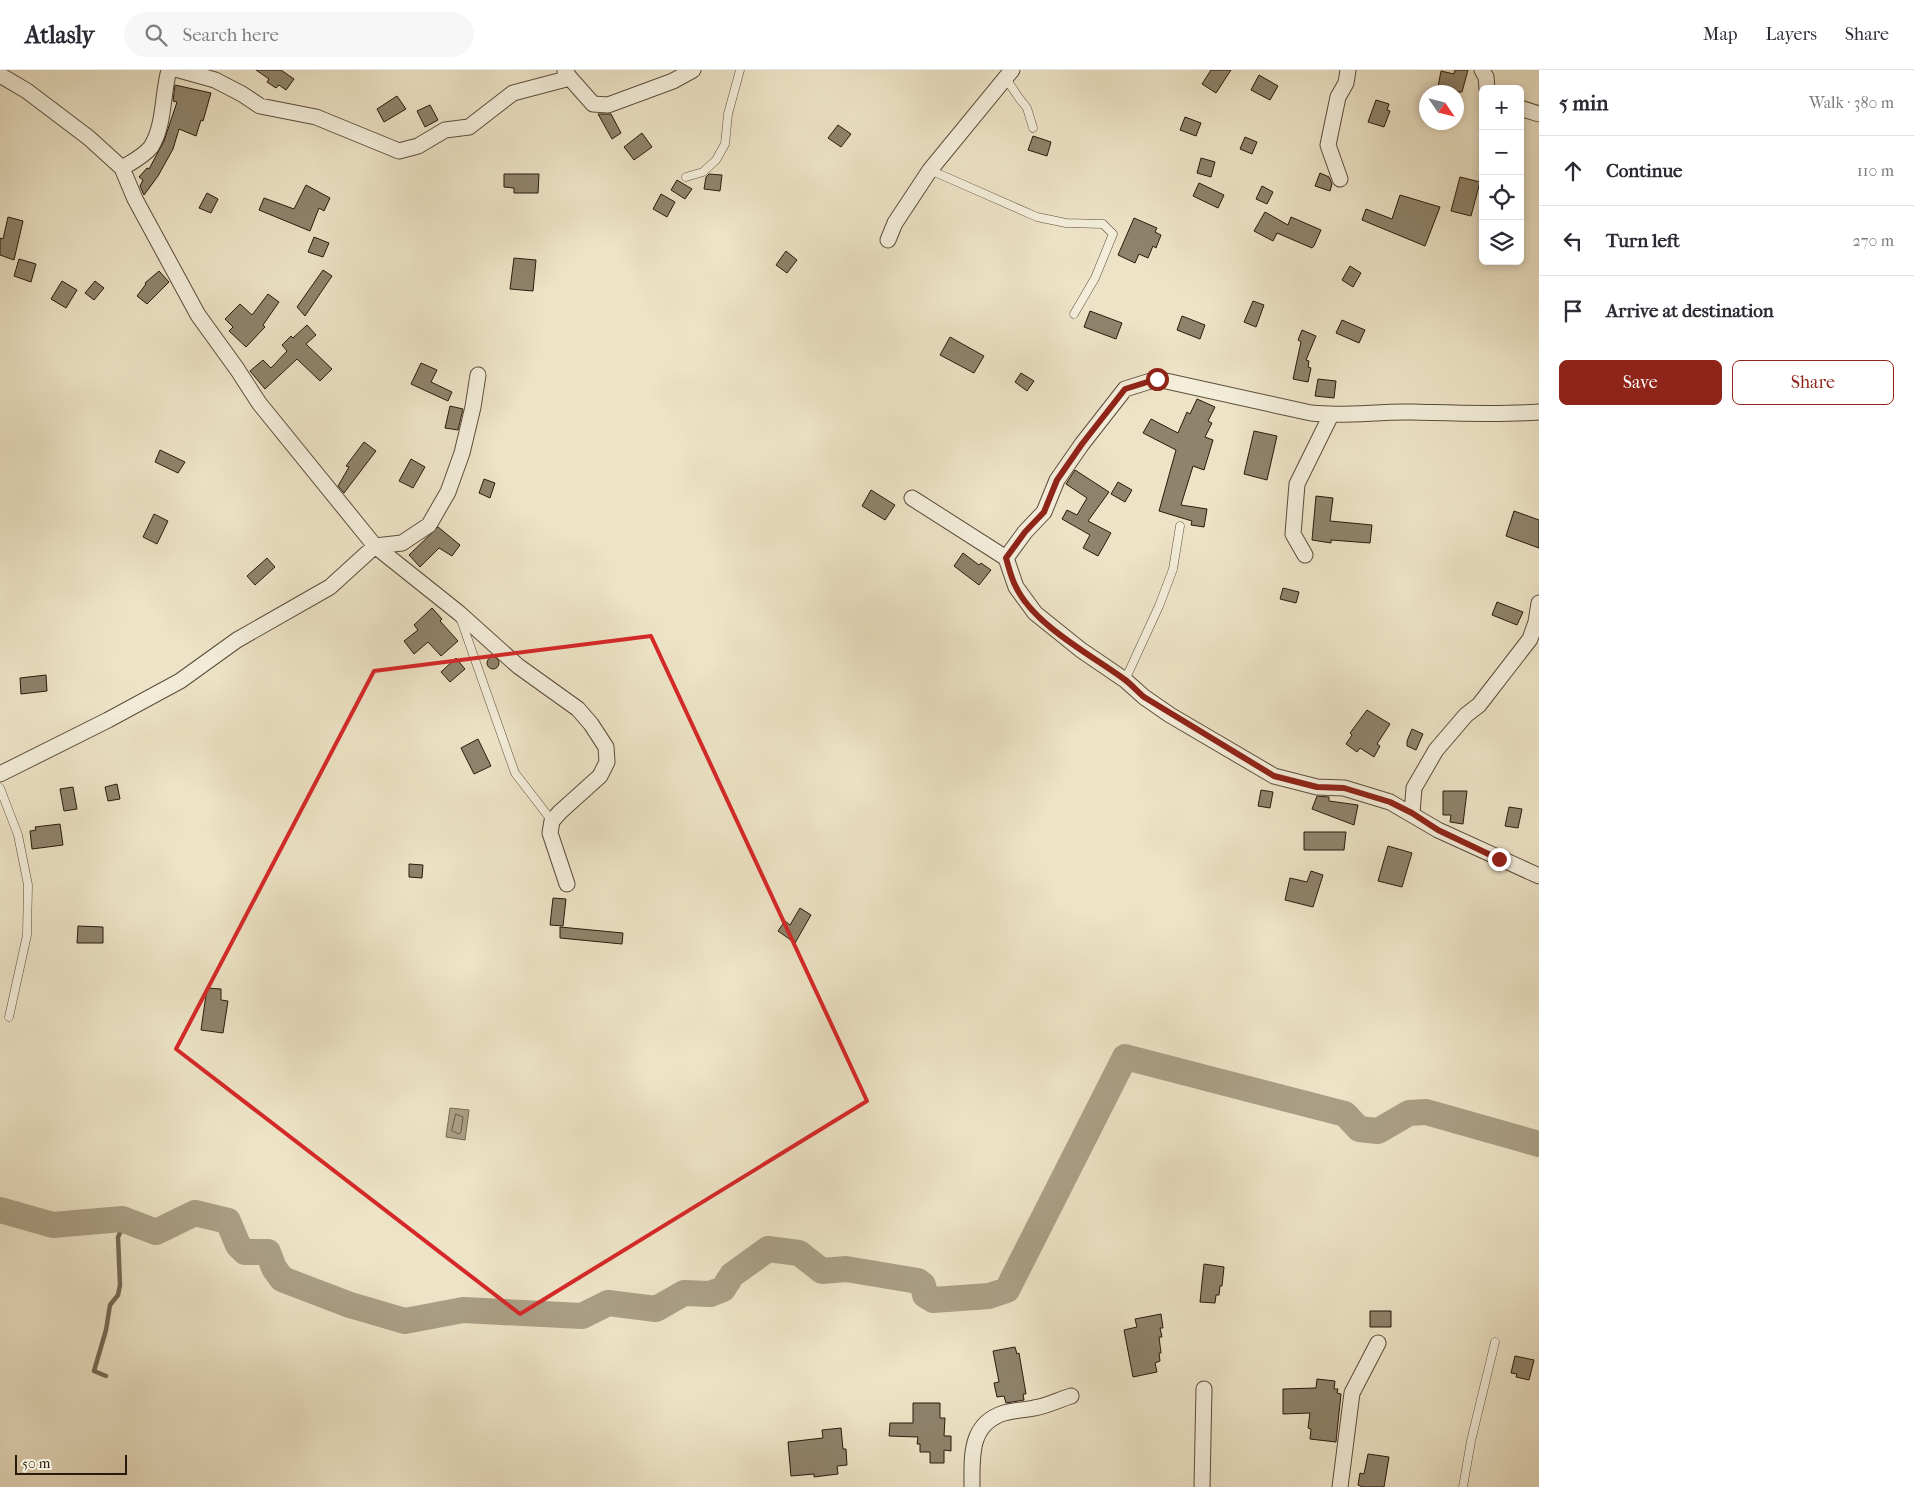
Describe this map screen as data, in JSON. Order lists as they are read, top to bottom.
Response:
{
  "scale_bar": "50 m",
  "north": "bottom right",
  "page": {
    "header": "Atlasly",
    "search": "Search here",
    "nav": ["Map", "Layers", "Share"],
    "heading": ["5 min", "Walk · 380 m"],
    "map_buttons": ["+", "−"],
    "list": [
      ["Continue", "110 m"],
      ["Turn left", "270 m"],
      "Arrive at destination"
    ],
    "buttons": ["Save", "Share"],
    "scale": "50 m"
  }
}
